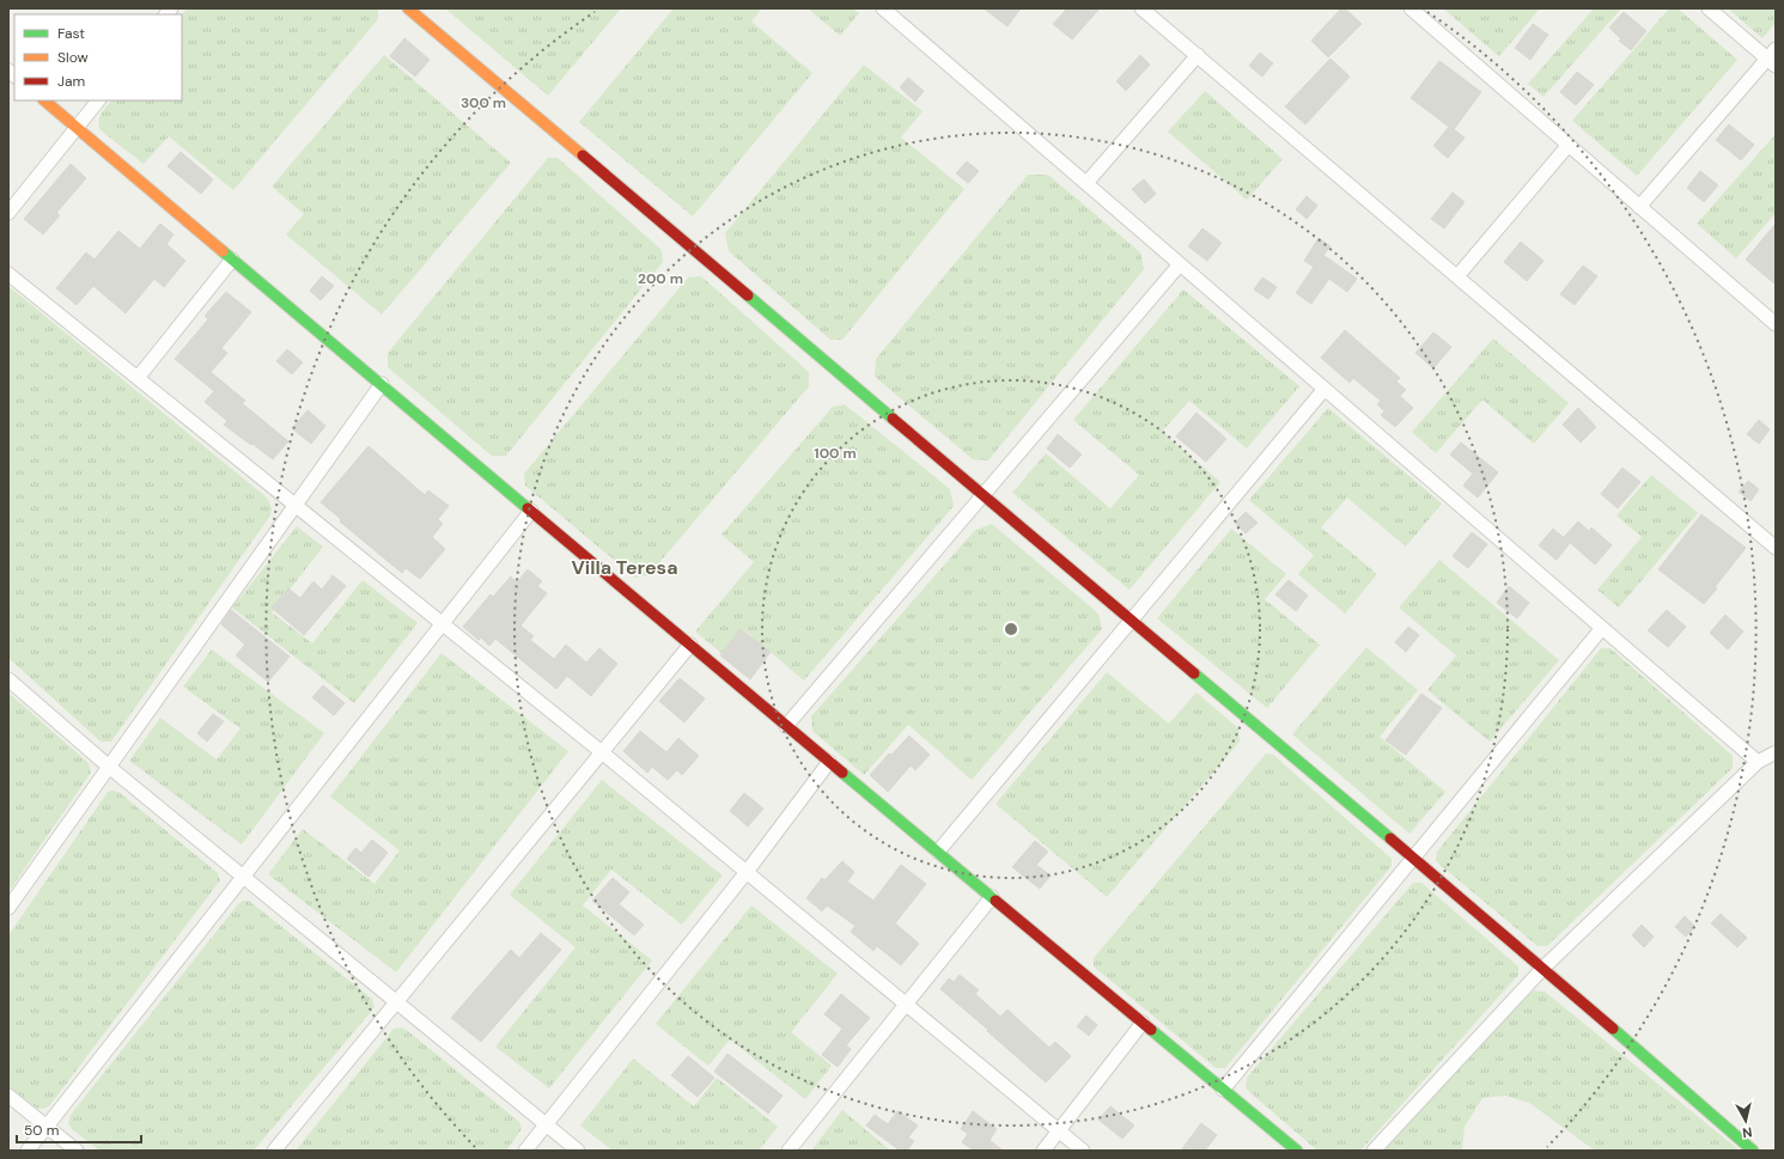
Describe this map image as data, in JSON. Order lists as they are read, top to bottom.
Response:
{
  "districts": ["Villa Teresa"],
  "legend": ["Fast", "Slow", "Jam"],
  "scale_bar": "50 m",
  "north": "bottom",
  "rings": ["300 m", "200 m", "100 m"]
}
